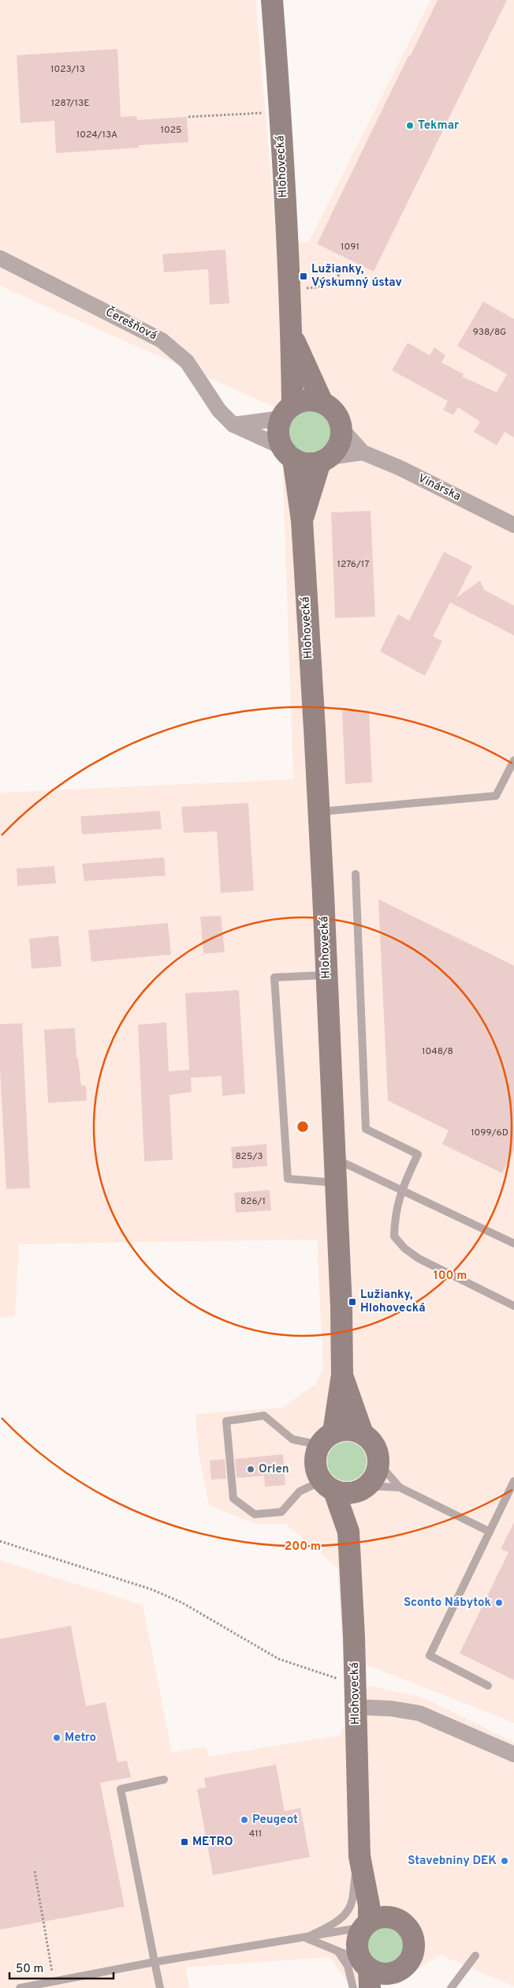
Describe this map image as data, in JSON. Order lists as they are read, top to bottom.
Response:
{
  "streets": {
    "main road": ["Hlohovecká"],
    "street": ["Čerešňová", "Vinárska"]
  },
  "crossings": [
    ["Hlohovecká", "Čerešňová"],
    ["Hlohovecká", "Vinárska"],
    ["Čerešňová", "Vinárska"]
  ],
  "places": {
    "other": [
      "Tekmar",
      "Orlen",
      "Sconto Nábytok",
      "Metro",
      "Peugeot",
      "Stavebniny DEK"
    ],
    "transit": ["Lužianky, Výskumný ústav", "Lužianky, Hlohovecká", "METRO"]
  },
  "house_numbers": [
    "1023/13",
    "1287/13E",
    "1025",
    "1024/13A",
    "1091",
    "938/8G",
    "1276/17",
    "1048/8",
    "1099/6D",
    "825/3",
    "826/1",
    "411"
  ],
  "scale_bar": "50 m",
  "rings": ["100 m", "200 m"]
}
